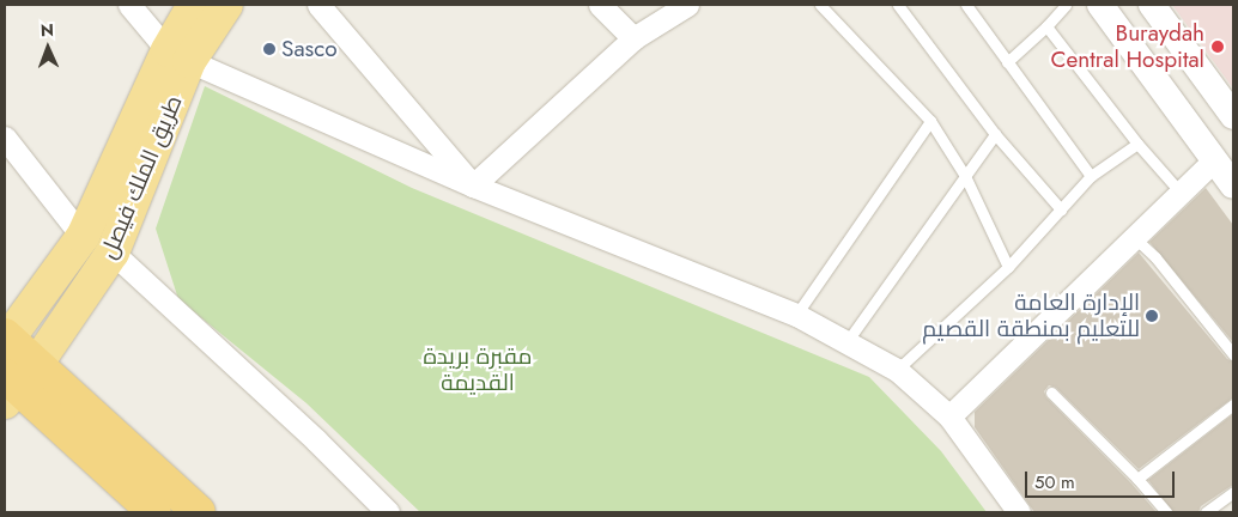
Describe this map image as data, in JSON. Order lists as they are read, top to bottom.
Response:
{
  "streets": {
    "main road": ["طريق الملك فيصل"]
  },
  "parks": ["مقبرة بريدة القديمة"],
  "places": ["Buraydah Central Hospital", "Sasco", "الإدارة العامة للتعليم بمنطقة القصيم"],
  "scale_bar": "50 m",
  "north": "top"
}
